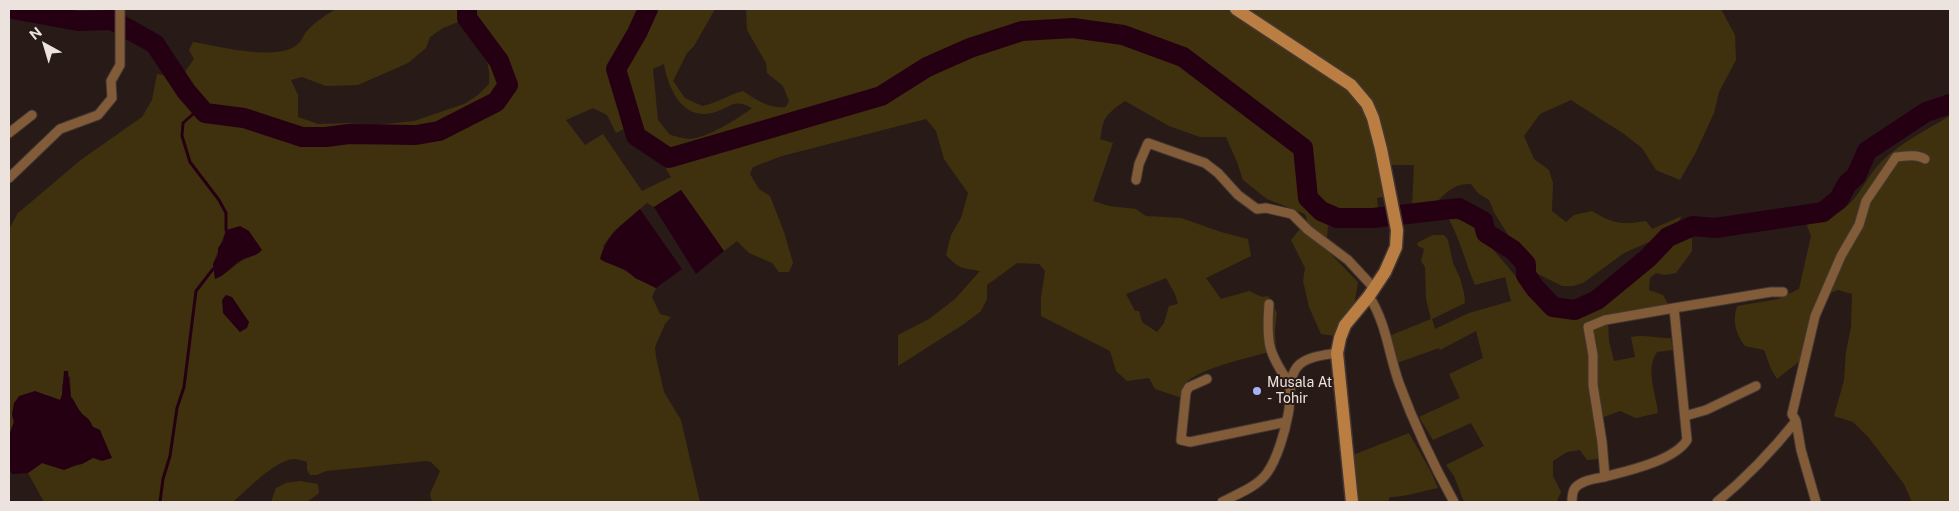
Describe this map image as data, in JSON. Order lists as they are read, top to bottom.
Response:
{
  "places": ["Musala At - Tohir"],
  "north": "top left"
}
